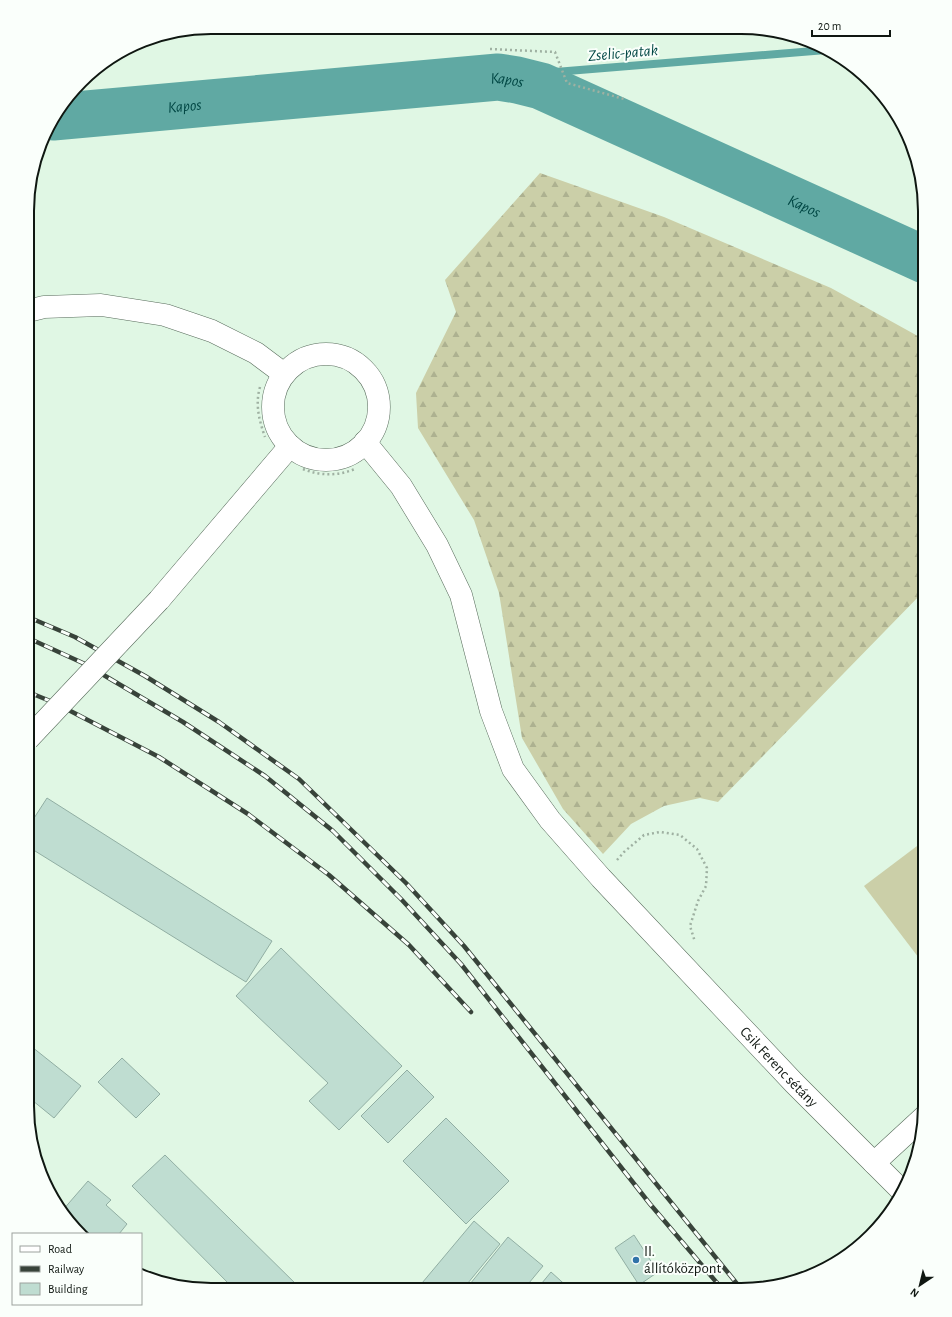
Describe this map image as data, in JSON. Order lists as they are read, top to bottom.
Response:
{
  "streets": {
    "street": ["Csik Ferenc sétány"]
  },
  "water": ["Zselic-patak", "Kapos"],
  "places": ["II. állítóközpont"],
  "legend": ["Road", "Railway", "Building"],
  "scale_bar": "20 m",
  "north": "bottom left"
}
